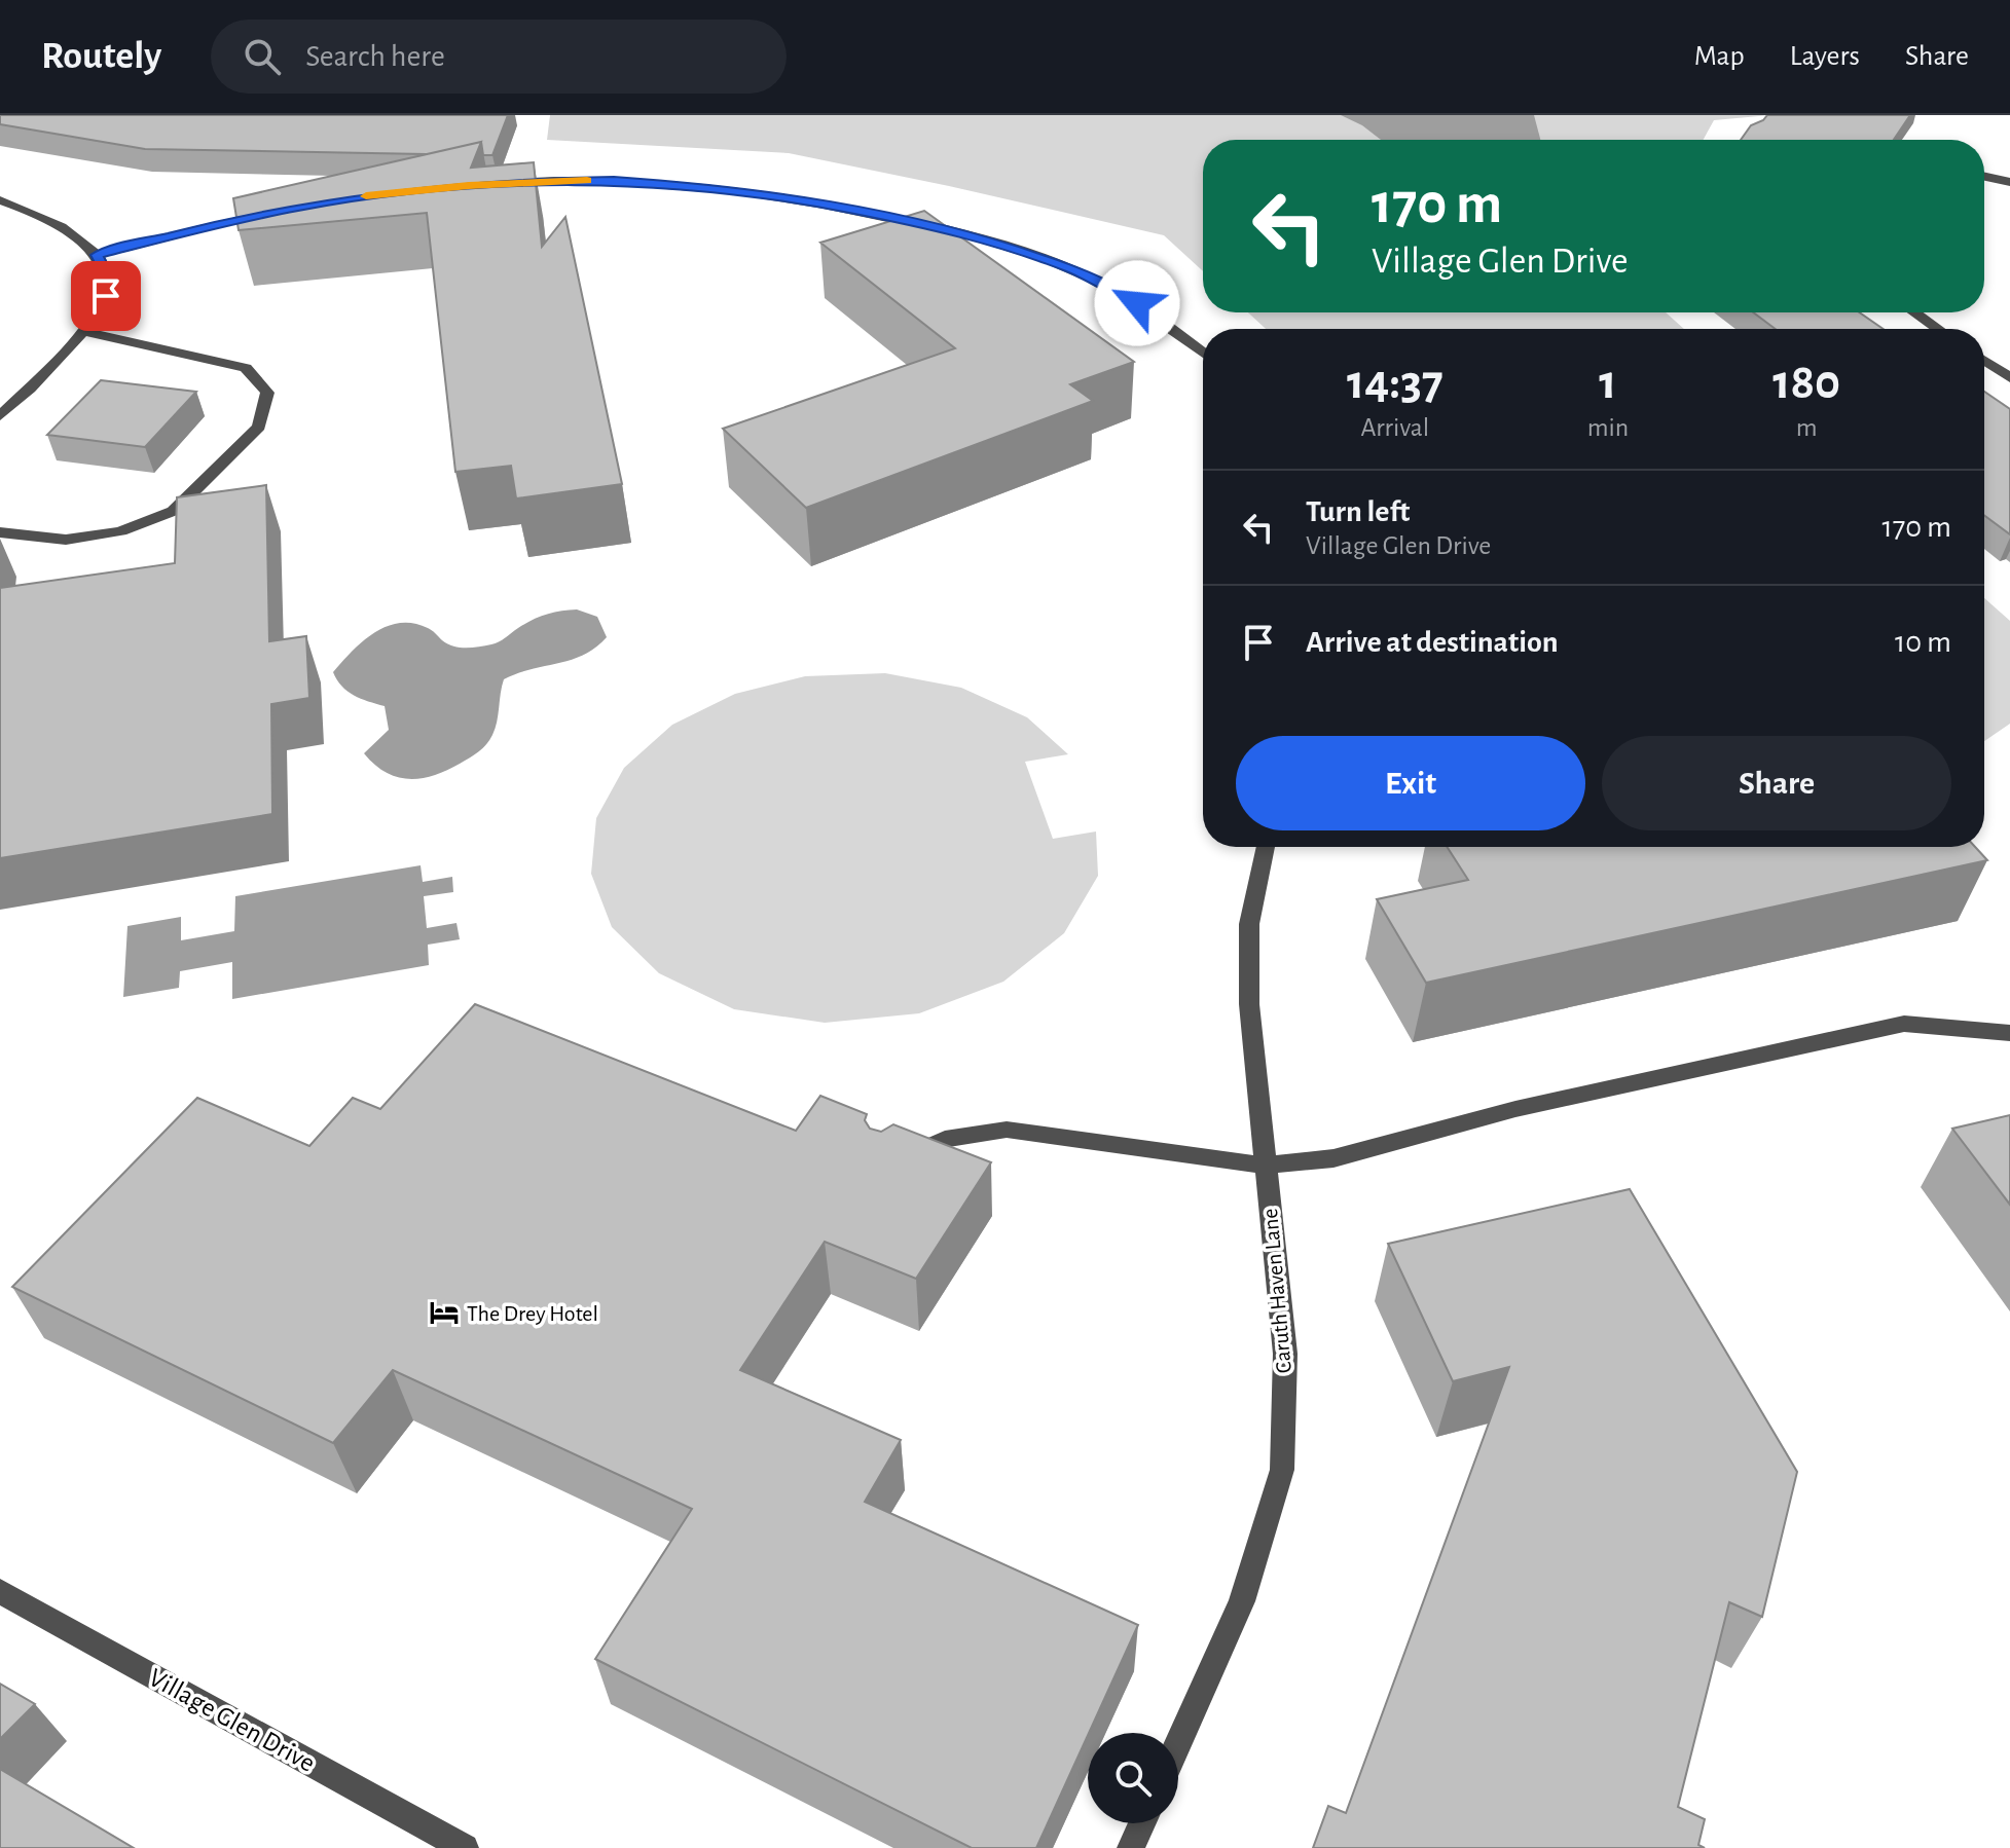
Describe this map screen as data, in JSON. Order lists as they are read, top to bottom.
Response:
{
  "streets": {
    "street": ["Caruth Haven Lane", "Village Glen Drive"]
  },
  "places": {
    "hotel": ["The Drey Hotel"]
  },
  "page": {
    "header": "Routely",
    "search": "Search here",
    "nav": ["Map", "Layers", "Share"],
    "turn": ["170 m", "Village Glen Drive"],
    "eta": [
      "14:37",
      "Arrival",
      "1",
      "min",
      "180",
      "m"
    ],
    "list": [
      {
        "name": "Turn left",
        "note": "Village Glen Drive",
        "value": "170 m"
      },
      {
        "name": "Arrive at destination",
        "value": "10 m"
      }
    ],
    "buttons": ["Exit", "Share"]
  }
}
